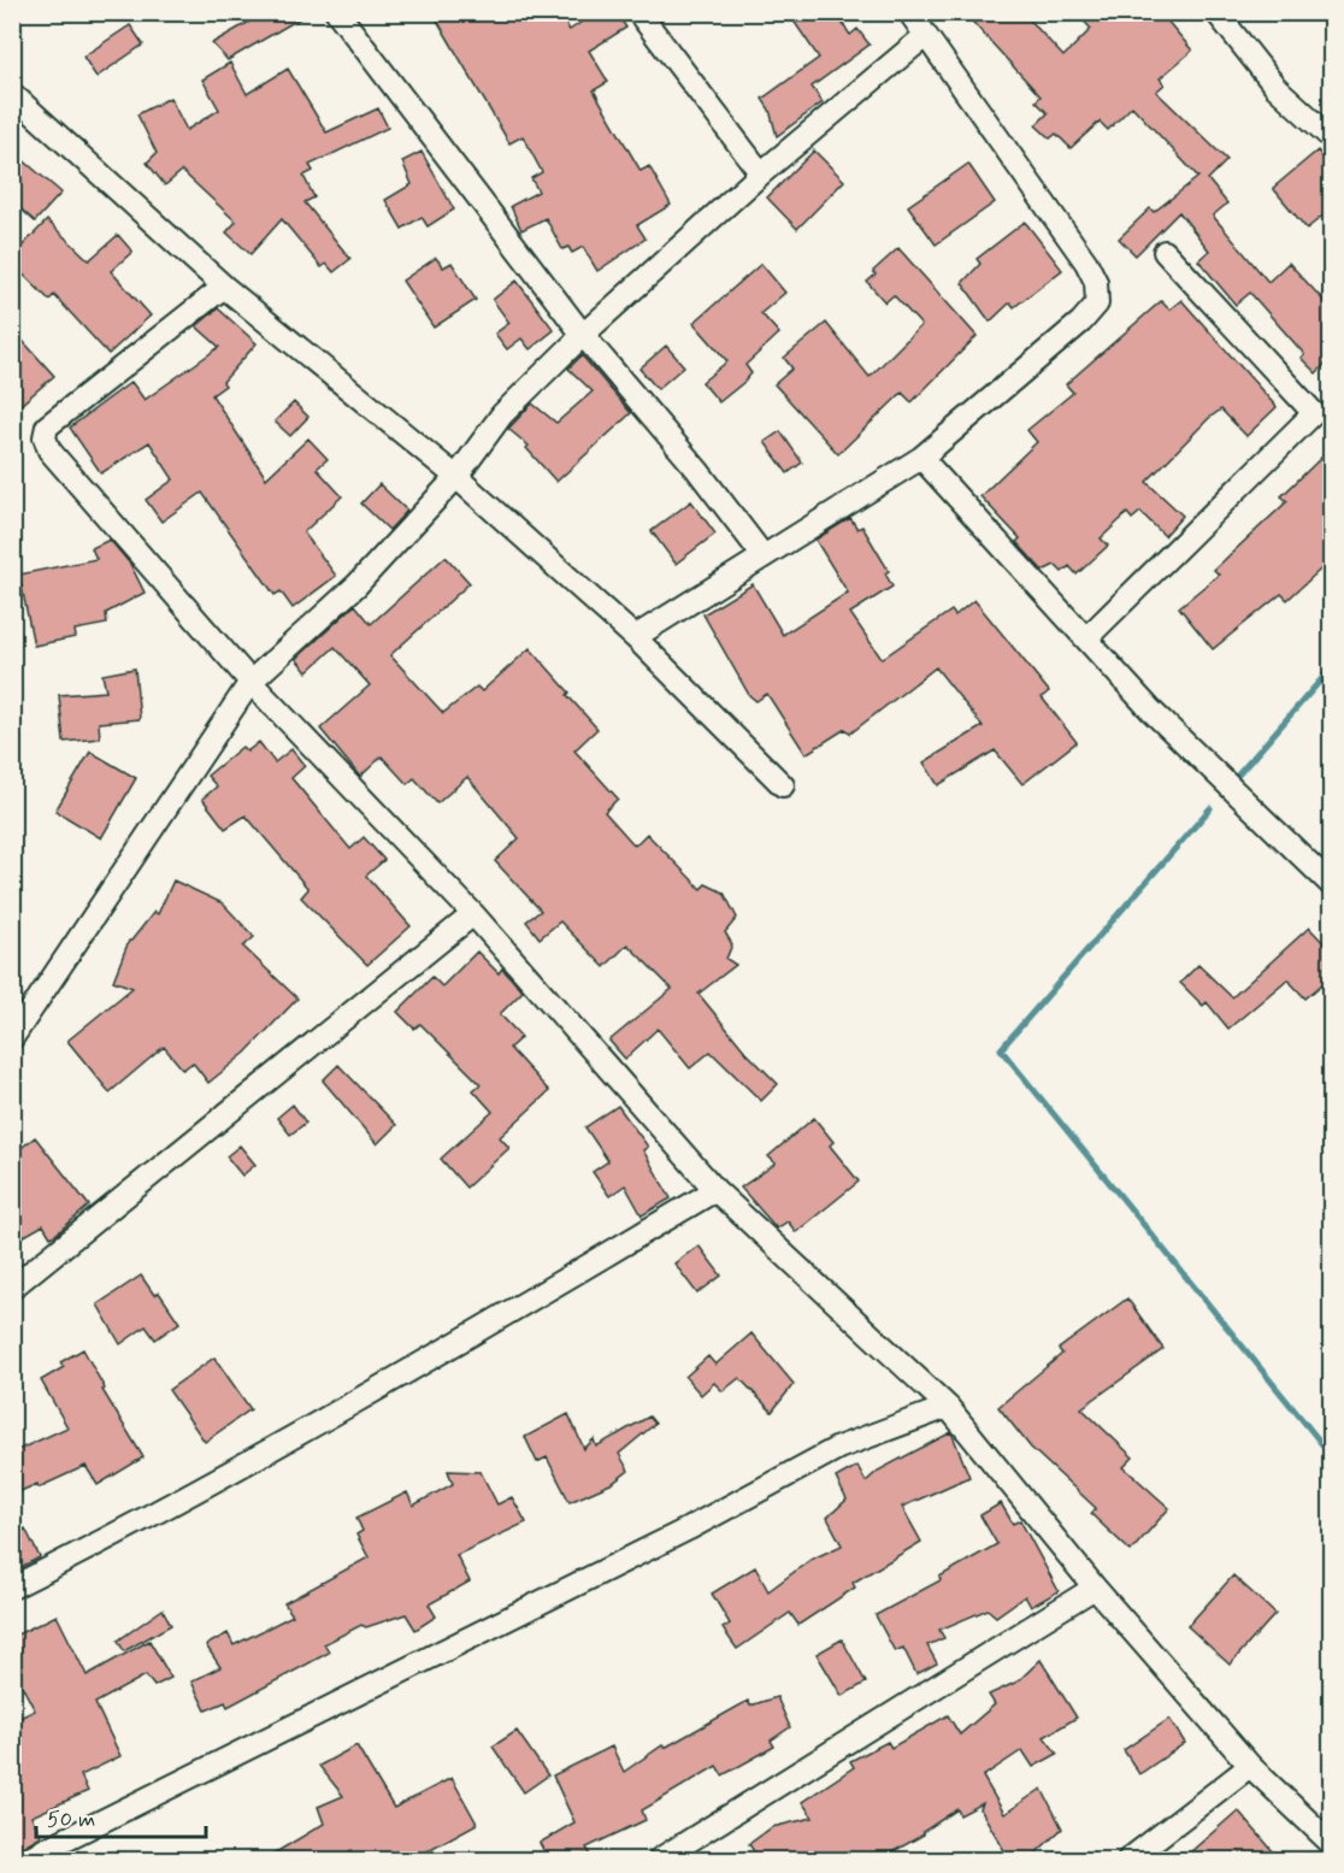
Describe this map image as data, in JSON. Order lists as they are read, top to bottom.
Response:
{
  "scale_bar": "50 m"
}
